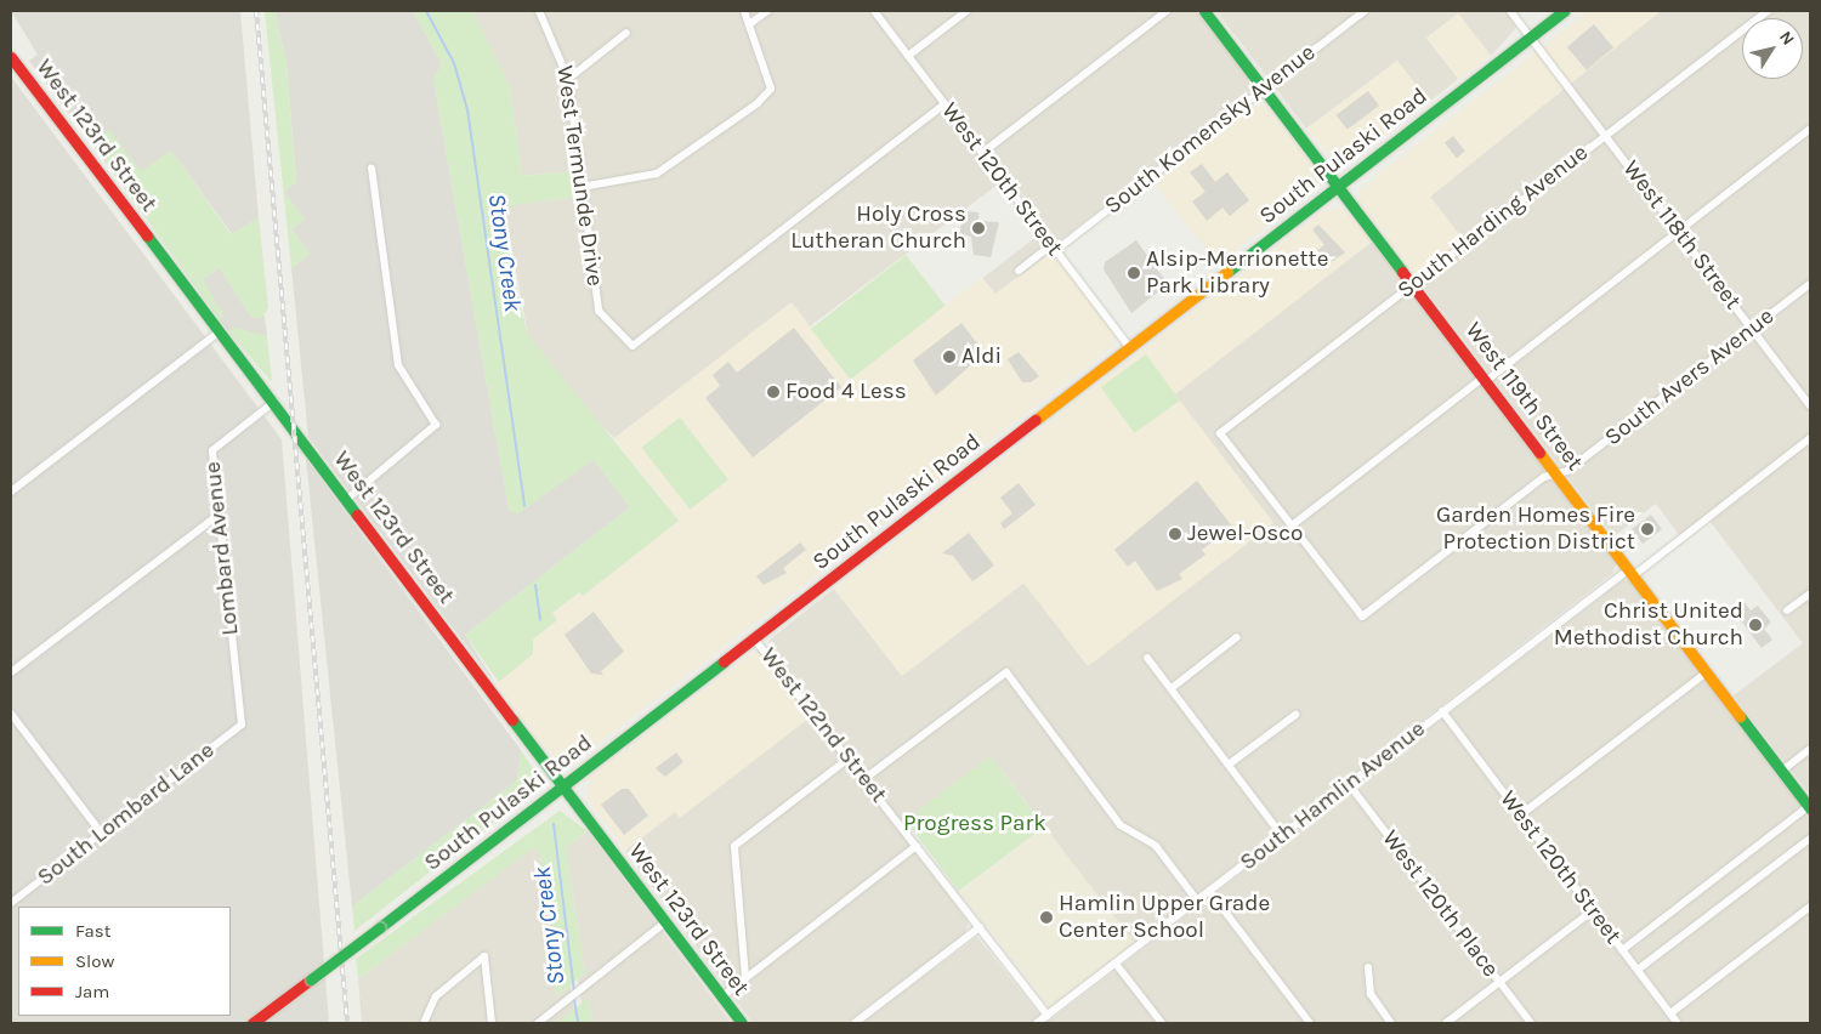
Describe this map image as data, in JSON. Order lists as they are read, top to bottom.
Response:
{
  "streets": {
    "street": [
      "South Komensky Avenue",
      "West 123rd Street",
      "South Pulaski Road",
      "West Termunde Drive",
      "West 120th Street",
      "South Harding Avenue",
      "West 118th Street",
      "South Avers Avenue",
      "West 119th Street",
      "Lombard Avenue",
      "West 122nd Street",
      "South Hamlin Avenue",
      "South Lombard Lane",
      "West 120th Place"
    ]
  },
  "crossings": [
    ["South Komensky Avenue", "West 120th Street"],
    ["South Komensky Avenue", "West 119th Street"],
    ["West 123rd Street", "South Pulaski Road"],
    ["West 123rd Street", "Lombard Avenue"],
    ["South Pulaski Road", "West 120th Street"],
    ["South Pulaski Road", "West 118th Street"],
    ["South Pulaski Road", "West 119th Street"],
    ["South Pulaski Road", "West 122nd Street"],
    ["West Termunde Drive", "West 120th Street"],
    ["West 120th Street", "South Hamlin Avenue"],
    ["South Harding Avenue", "West 118th Street"],
    ["South Harding Avenue", "South Avers Avenue"],
    ["South Harding Avenue", "West 119th Street"],
    ["West 118th Street", "South Avers Avenue"],
    ["South Avers Avenue", "West 119th Street"],
    ["West 119th Street", "South Hamlin Avenue"],
    ["Lombard Avenue", "South Lombard Lane"],
    ["West 122nd Street", "South Hamlin Avenue"],
    ["South Hamlin Avenue", "West 120th Place"]
  ],
  "water": ["Stony Creek"],
  "parks": ["Progress Park"],
  "places": [
    "Holy Cross Lutheran Church",
    "Alsip-Merrionette Park Library",
    "Aldi",
    "Food 4 Less",
    "Garden Homes Fire Protection District",
    "Jewel-Osco",
    "Christ United Methodist Church",
    "Hamlin Upper Grade Center School"
  ],
  "legend": ["Fast", "Slow", "Jam"],
  "north": "top right"
}
